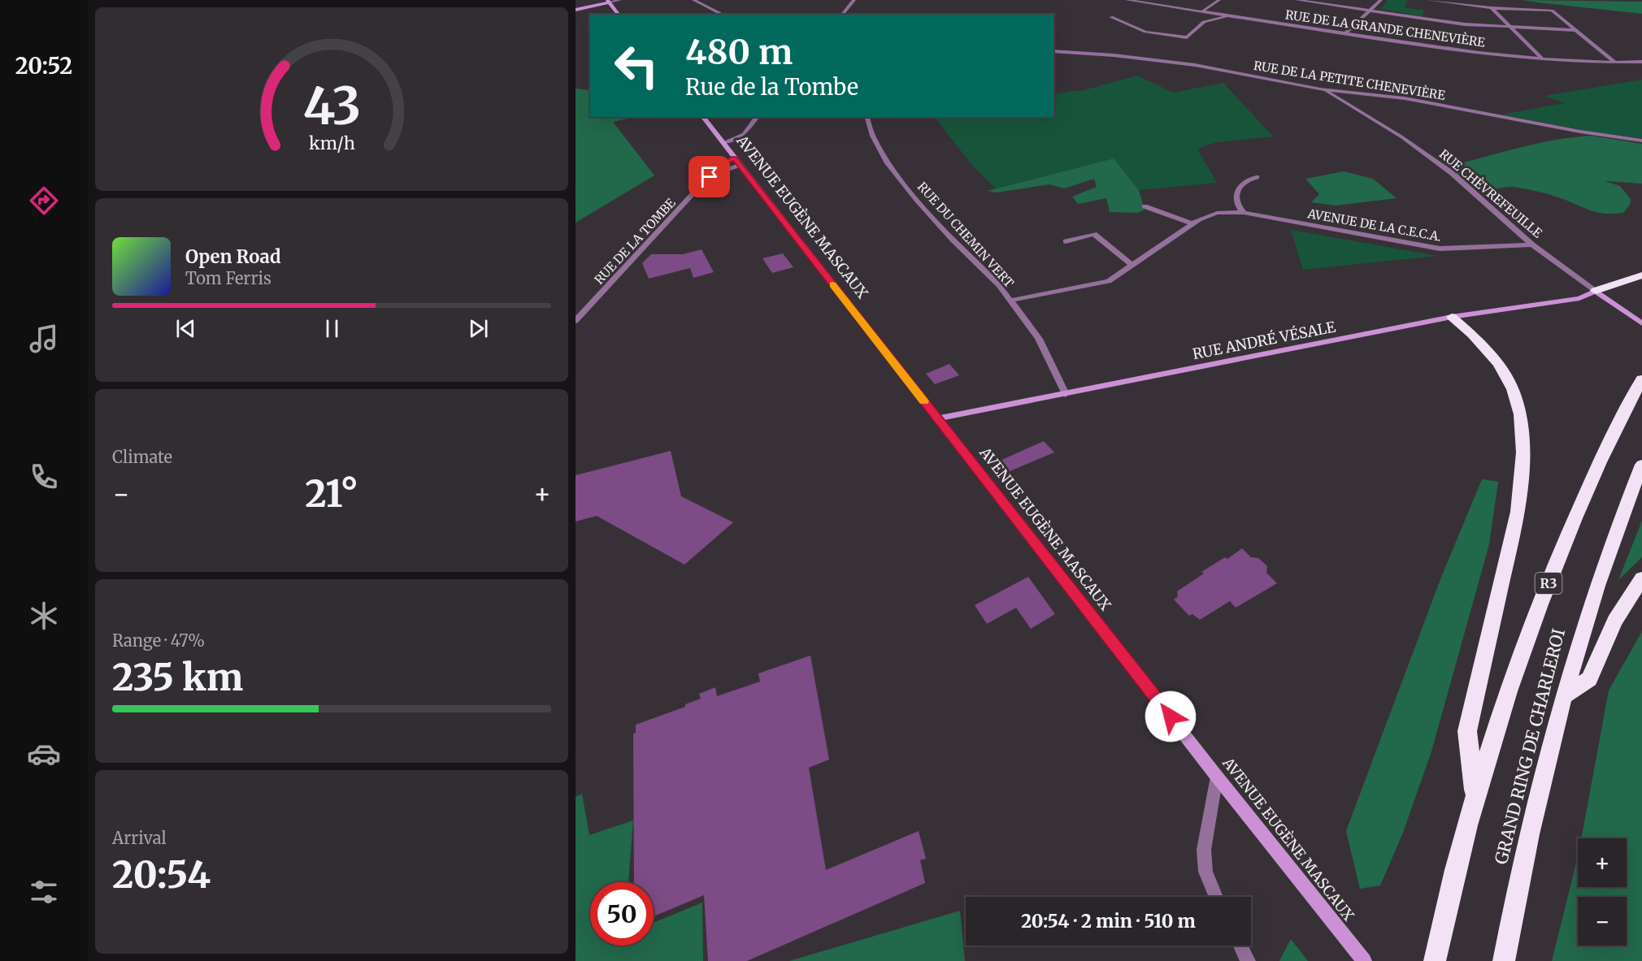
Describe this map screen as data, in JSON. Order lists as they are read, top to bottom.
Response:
{
  "streets": {
    "highway": ["R3", "GRAND RING DE CHARLEROI"],
    "main road": ["RUE CHÈVREFEUILLE", "AVENUE EUGÈNE MASCAUX", "RUE ANDRÉ VÉSALE"],
    "street": [
      "RUE DE LA GRANDE CHENEVIÈRE",
      "RUE DE LA PETITE CHENEVIÈRE",
      "AVENUE DE LA C.E.C.A.",
      "RUE DU CHEMIN VERT",
      "RUE DE LA TOMBE"
    ]
  },
  "crossings": [
    ["RUE DE LA PETITE CHENEVIÈRE", "RUE CHÈVREFEUILLE"],
    ["RUE CHÈVREFEUILLE", "AVENUE DE LA C.E.C.A."],
    ["RUE CHÈVREFEUILLE", "RUE ANDRÉ VÉSALE"],
    ["AVENUE EUGÈNE MASCAUX", "RUE DE LA TOMBE"],
    ["AVENUE EUGÈNE MASCAUX", "RUE ANDRÉ VÉSALE"],
    ["AVENUE DE LA C.E.C.A.", "RUE DU CHEMIN VERT"],
    ["RUE DU CHEMIN VERT", "RUE ANDRÉ VÉSALE"]
  ],
  "page": {
    "tabs": "20:52",
    "turn": ["480 m", "Rue de la Tombe"],
    "song": ["Open Road", "Tom Ferris"],
    "tile": [
      "Climate",
      ["Range · 47%", "235 km"],
      ["Arrival", "20:54"]
    ],
    "heat": ["−", "21°", "+"],
    "map_buttons": ["+", "−"],
    "limit": "50",
    "trip": "20:54 · 2 min · 510 m",
    "gauge": ["43", "km/h"]
  }
}
